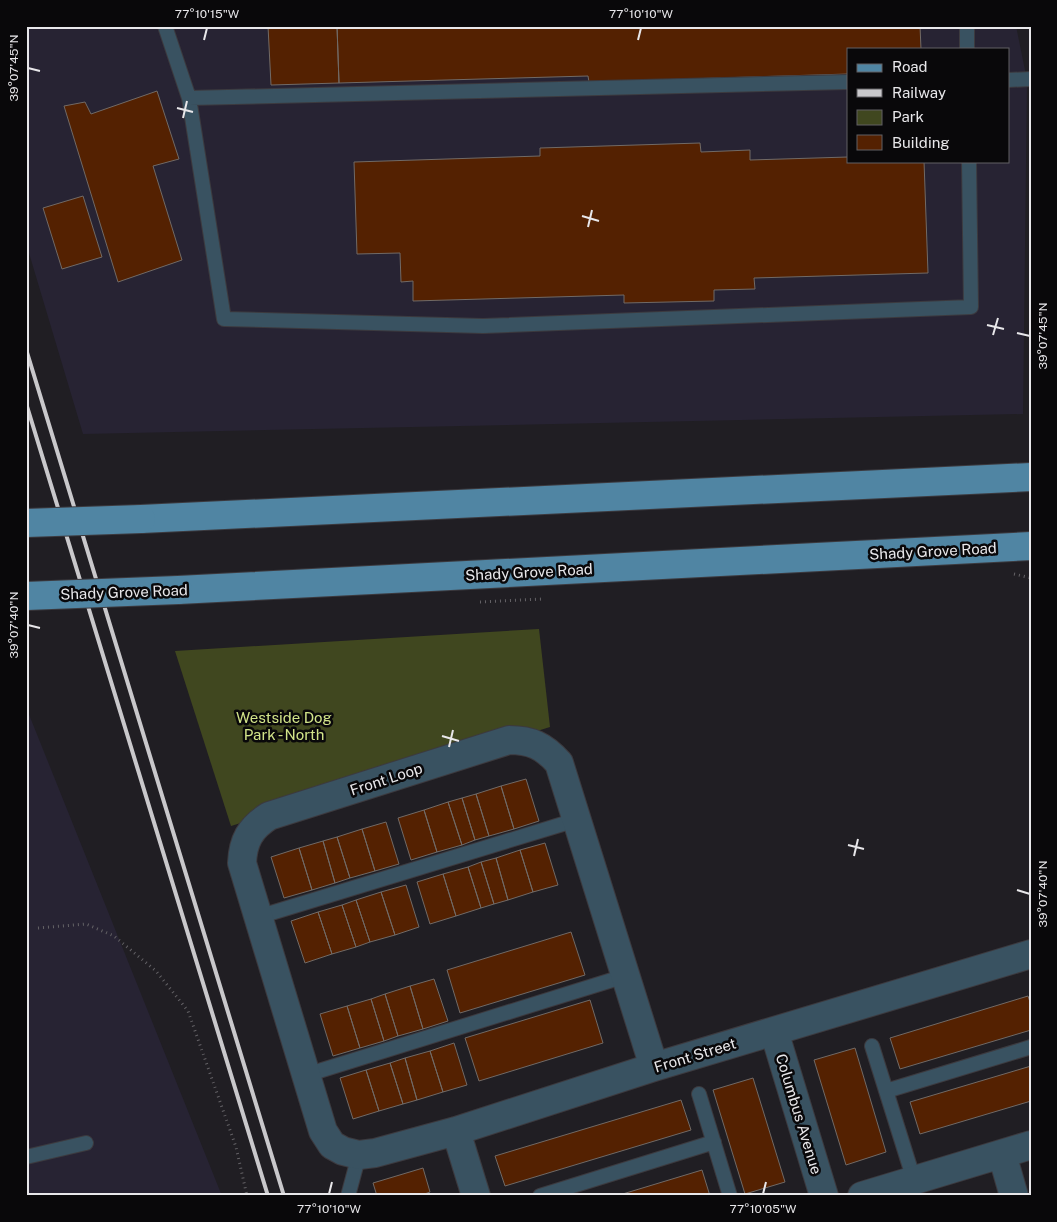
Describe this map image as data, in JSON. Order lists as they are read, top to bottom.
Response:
{
  "streets": {
    "main road": ["Shady Grove Road"],
    "street": ["Front Loop", "Front Street", "Columbus Avenue"]
  },
  "crossings": [
    ["Front Loop", "Front Street"],
    ["Front Street", "Columbus Avenue"]
  ],
  "parks": ["Westside Dog Park - North"],
  "legend": [
    "Road",
    "Railway",
    "Park",
    "Building"
  ],
  "coordinates": [
    "77°10'15\"W",
    "77°10'10\"W",
    "39°07'45\"N",
    "39°07'40\"N",
    "77°10'05\"W"
  ]
}
